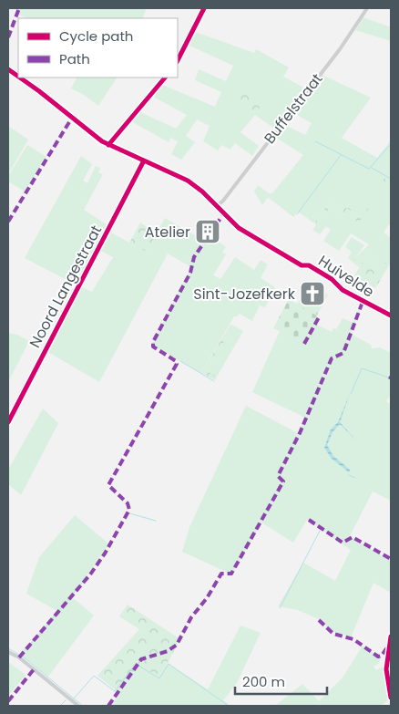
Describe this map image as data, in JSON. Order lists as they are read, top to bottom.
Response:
{
  "streets": {
    "street": ["Buffelstraat", "Huivelde", "Noord Langestraat"]
  },
  "crossings": [
    ["Buffelstraat", "Huivelde"],
    ["Huivelde", "Noord Langestraat"]
  ],
  "places": {
    "building": ["Atelier"],
    "church": ["Sint-Jozefkerk"]
  },
  "legend": ["Cycle path", "Path"],
  "scale_bar": "200 m"
}
